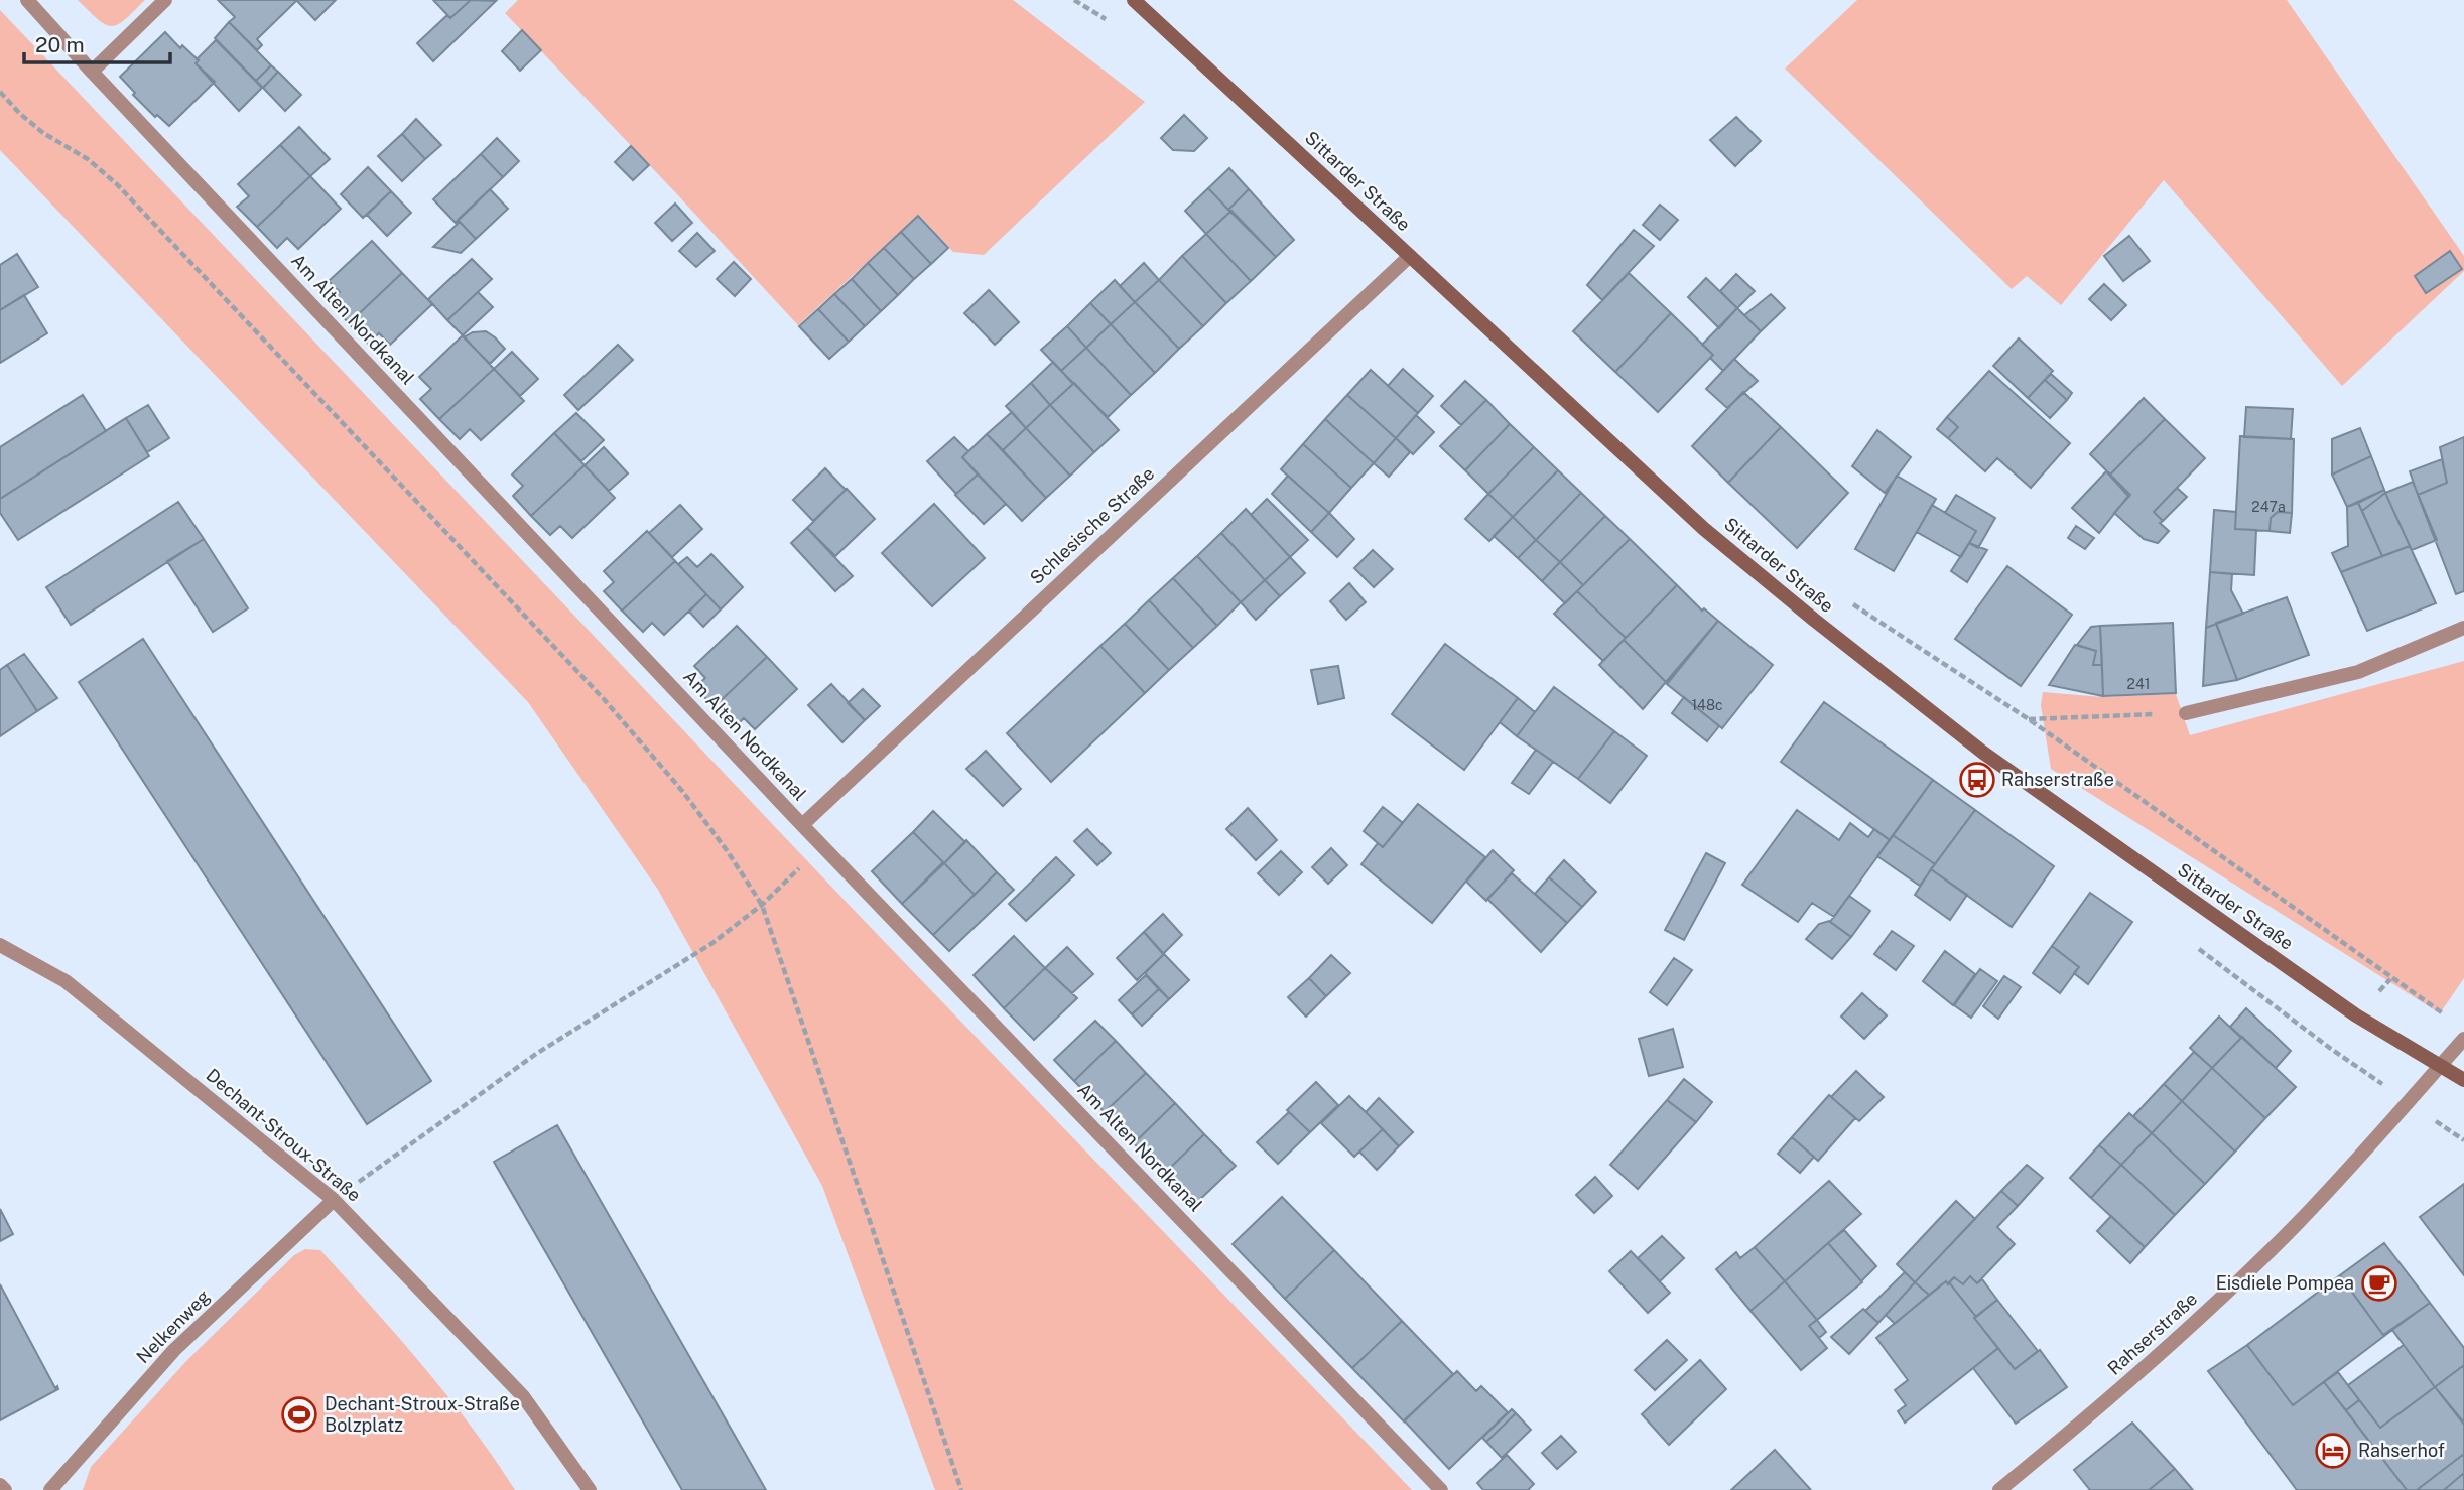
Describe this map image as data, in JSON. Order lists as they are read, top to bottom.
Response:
{
  "streets": {
    "street": [
      "Sittarder Straße",
      "Am Alten Nordkanal",
      "Schlesische Straße",
      "Dechant-Stroux-Straße",
      "Nelkenweg",
      "Rahserstraße"
    ]
  },
  "crossings": [
    ["Sittarder Straße", "Schlesische Straße"],
    ["Sittarder Straße", "Rahserstraße"],
    ["Am Alten Nordkanal", "Schlesische Straße"],
    ["Dechant-Stroux-Straße", "Nelkenweg"]
  ],
  "places": {
    "bus stop": ["Rahserstraße"],
    "cafe": ["Eisdiele Pompea"],
    "sports": ["Dechant-Stroux-Straße Bolzplatz"],
    "hotel": ["Rahserhof"]
  },
  "house_numbers": ["247a", "241", "148c"],
  "scale_bar": "20 m"
}
